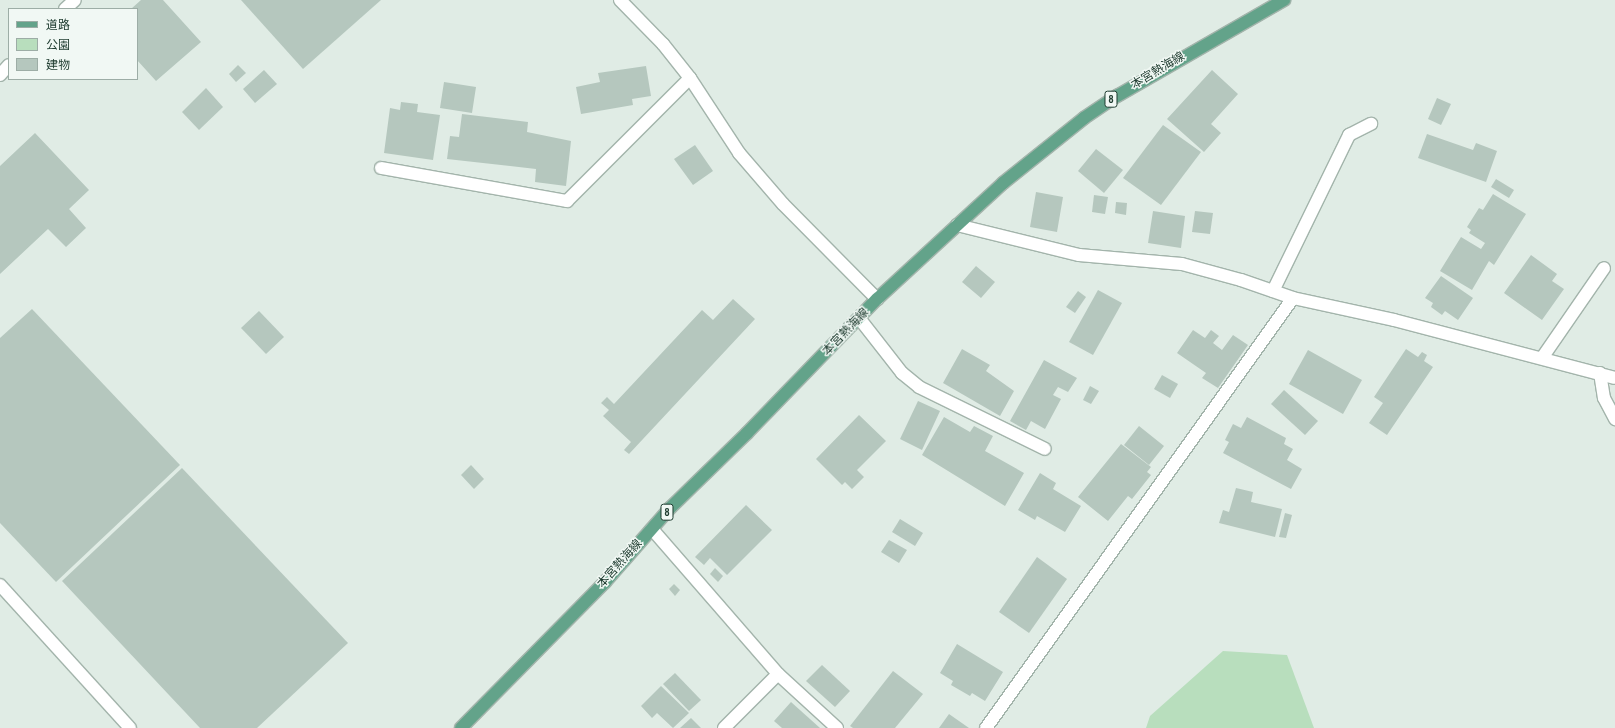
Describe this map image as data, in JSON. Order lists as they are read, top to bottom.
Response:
{
  "streets": {
    "main road": ["本宮熱海線", "8"]
  },
  "legend": ["道路", "公園", "建物"]
}
